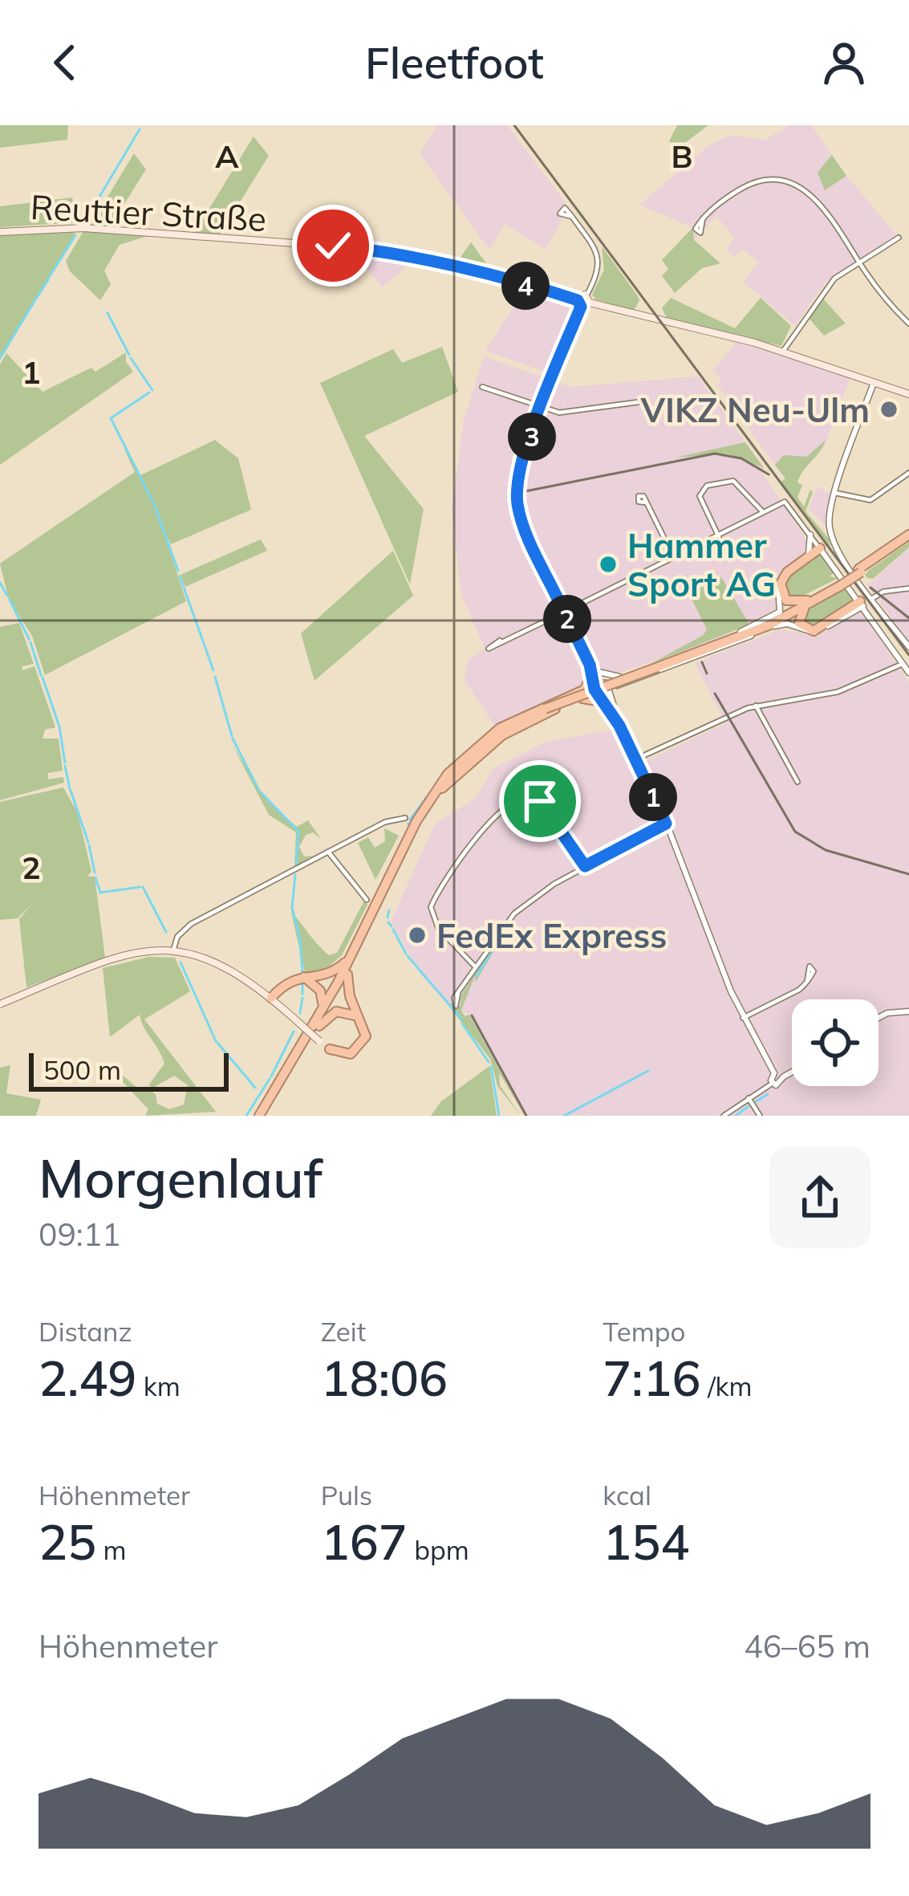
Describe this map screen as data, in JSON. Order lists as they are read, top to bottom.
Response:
{
  "streets": {
    "main road": ["Reuttier Straße"]
  },
  "places": ["VIKZ Neu-Ulm", "Hammer Sport AG", "FedEx Express"],
  "scale_bar": "500 m",
  "page": {
    "header": "Fleetfoot",
    "pins": [
      "4",
      "3",
      "2",
      "1"
    ],
    "scale": "500 m",
    "heading": ["Morgenlauf", "09:11"],
    "stats": [
      ["Distanz", "2.49 km"],
      ["Zeit", "18:06"],
      ["Tempo", "7:16 /km"],
      ["Höhenmeter", "25 m"],
      ["Puls", "167 bpm"],
      ["kcal", "154"]
    ],
    "chart": ["Höhenmeter", "46–65 m"]
  },
  "grid": {
    "columns": ["A", "B"],
    "rows": ["1", "2"]
  }
}
